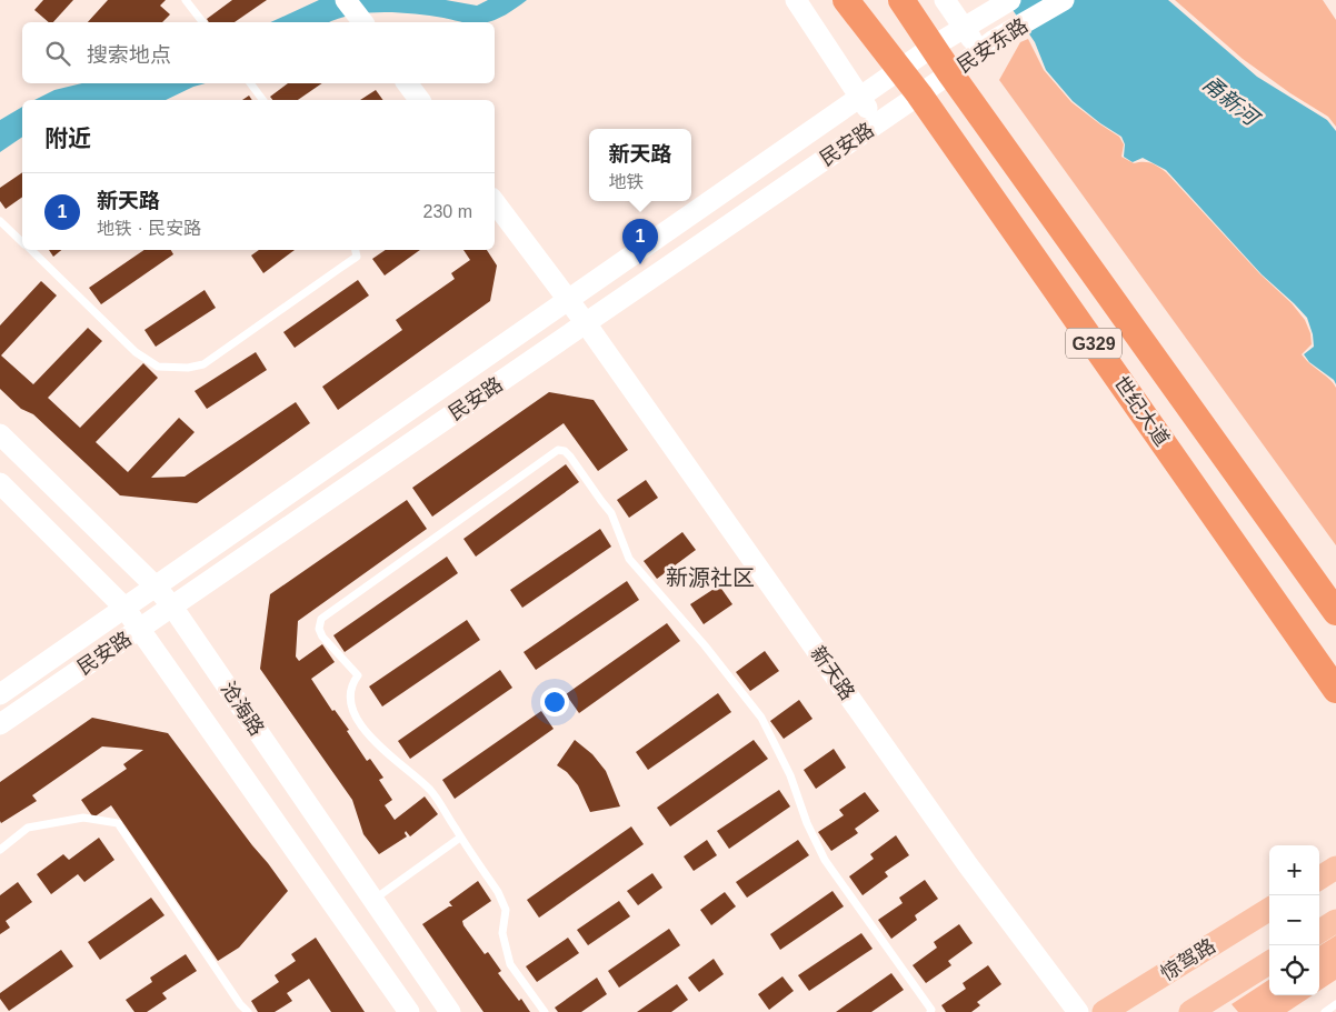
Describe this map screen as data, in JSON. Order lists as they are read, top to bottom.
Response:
{
  "streets": {
    "highway": ["G329", "世纪大道"],
    "main road": [
      "民安东路",
      "民安路",
      "新天路",
      "沧海路",
      "惊驾路"
    ]
  },
  "crossings": [
    ["民安东路", "民安路"],
    ["民安东路", "世纪大道"],
    ["民安路", "世纪大道"],
    ["民安路", "新天路"],
    ["民安路", "沧海路"]
  ],
  "districts": ["新源社区"],
  "water": ["甬新河"],
  "page": {
    "search": "搜索地点",
    "heading": "附近",
    "popup": ["新天路", "地铁"],
    "list": [
      {
        "mark": "1",
        "name": "新天路",
        "note": "地铁 · 民安路",
        "value": "230 m"
      }
    ],
    "pins": "1",
    "map_buttons": ["+", "−"]
  }
}
